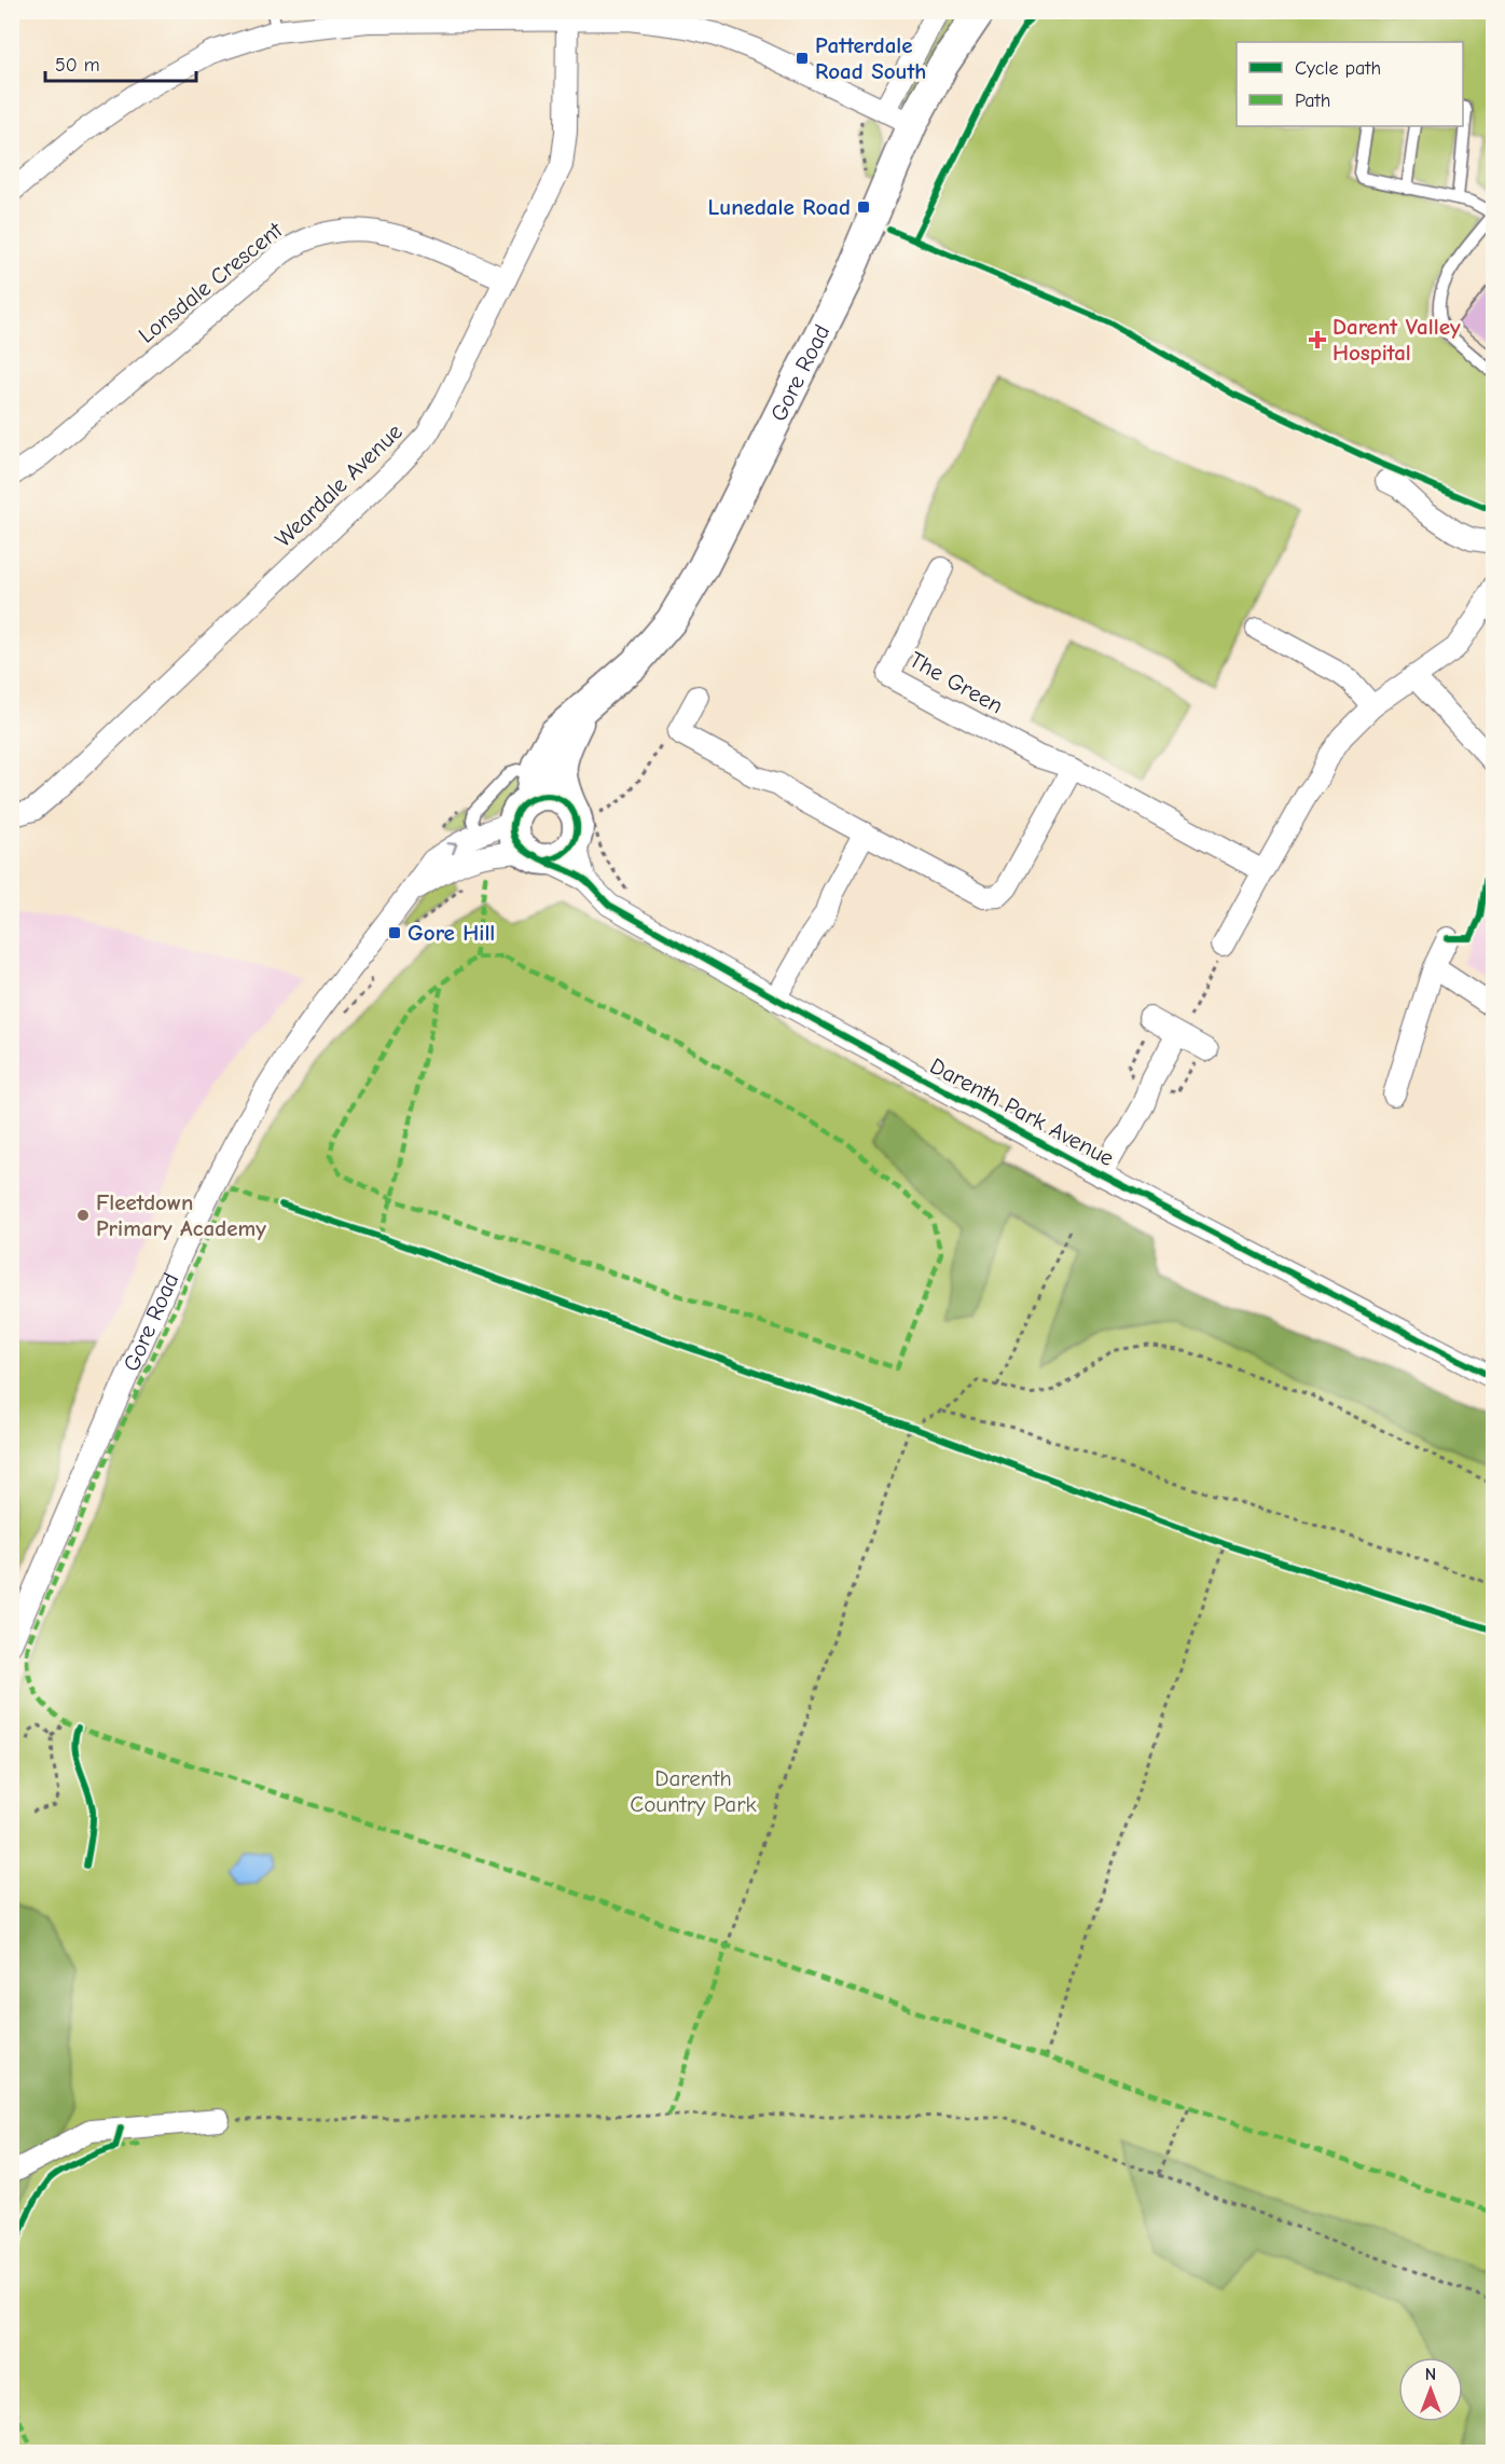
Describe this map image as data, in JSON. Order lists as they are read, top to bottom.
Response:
{
  "streets": {
    "street": [
      "Lonsdale Crescent",
      "Gore Road",
      "Weardale Avenue",
      "The Green",
      "Darenth Park Avenue"
    ]
  },
  "crossings": [
    ["Lonsdale Crescent", "Weardale Avenue"],
    ["Gore Road", "Darenth Park Avenue"]
  ],
  "parks": ["Darenth Country Park"],
  "places": {
    "transit": ["Patterdale Road South", "Lunedale Road", "Gore Hill"],
    "health": ["Darent Valley Hospital"],
    "other": ["Fleetdown Primary Academy"]
  },
  "legend": ["Cycle path", "Path"],
  "scale_bar": "50 m",
  "north": "top"
}
